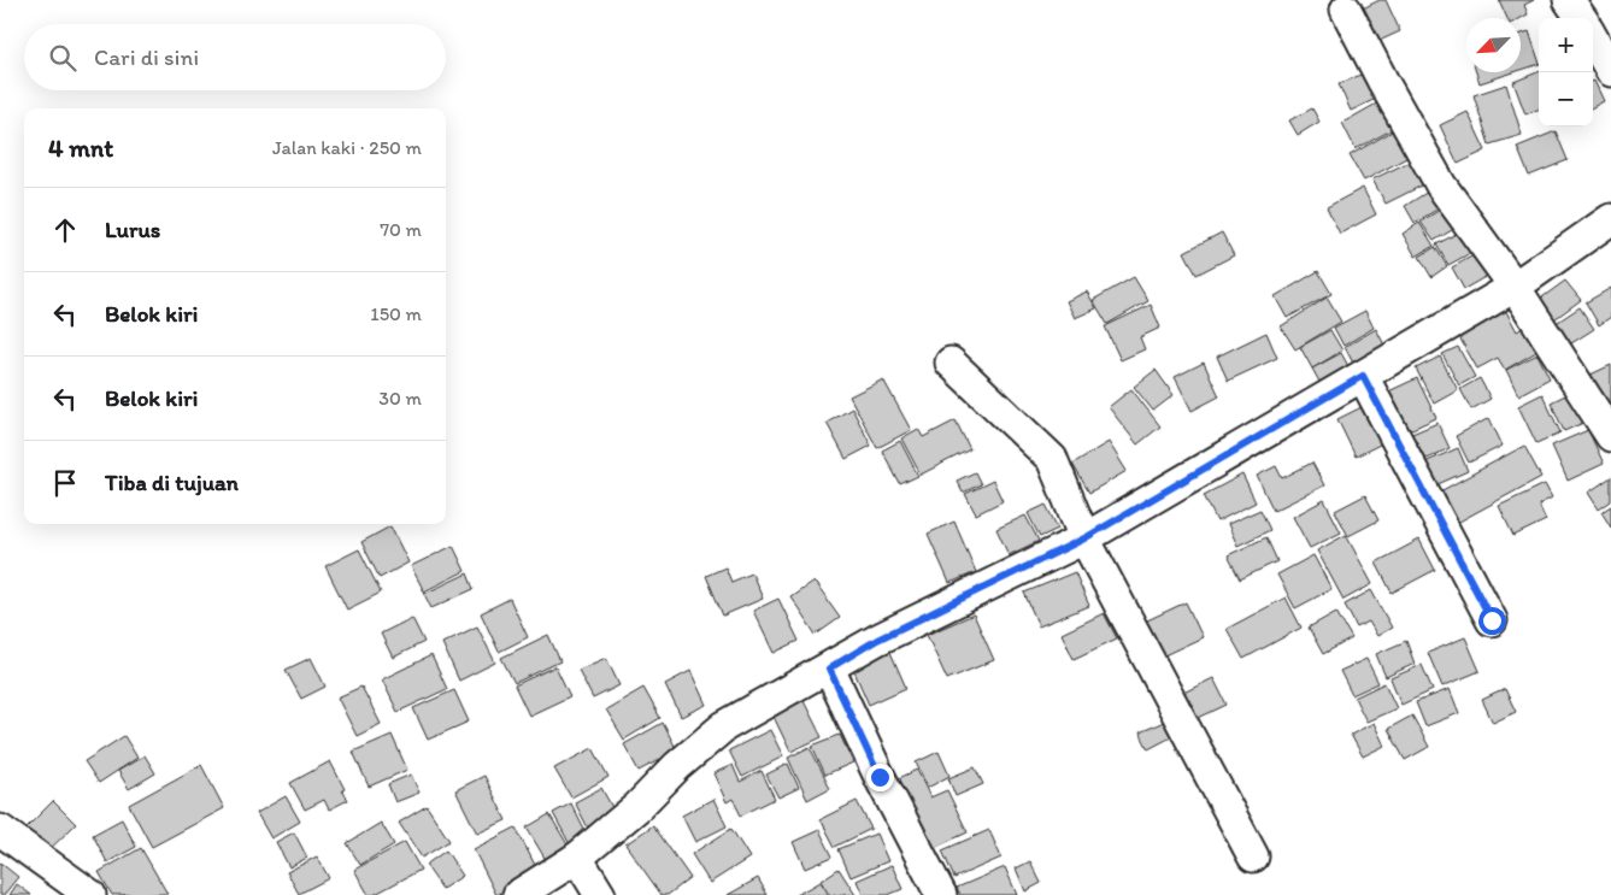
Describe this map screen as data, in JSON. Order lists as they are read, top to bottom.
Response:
{
  "north": "bottom left",
  "page": {
    "map_buttons": ["+", "−"],
    "search": "Cari di sini",
    "heading": ["4 mnt", "Jalan kaki · 250 m"],
    "list": [
      ["Lurus", "70 m"],
      ["Belok kiri", "150 m"],
      ["Belok kiri", "30 m"],
      "Tiba di tujuan"
    ]
  }
}
